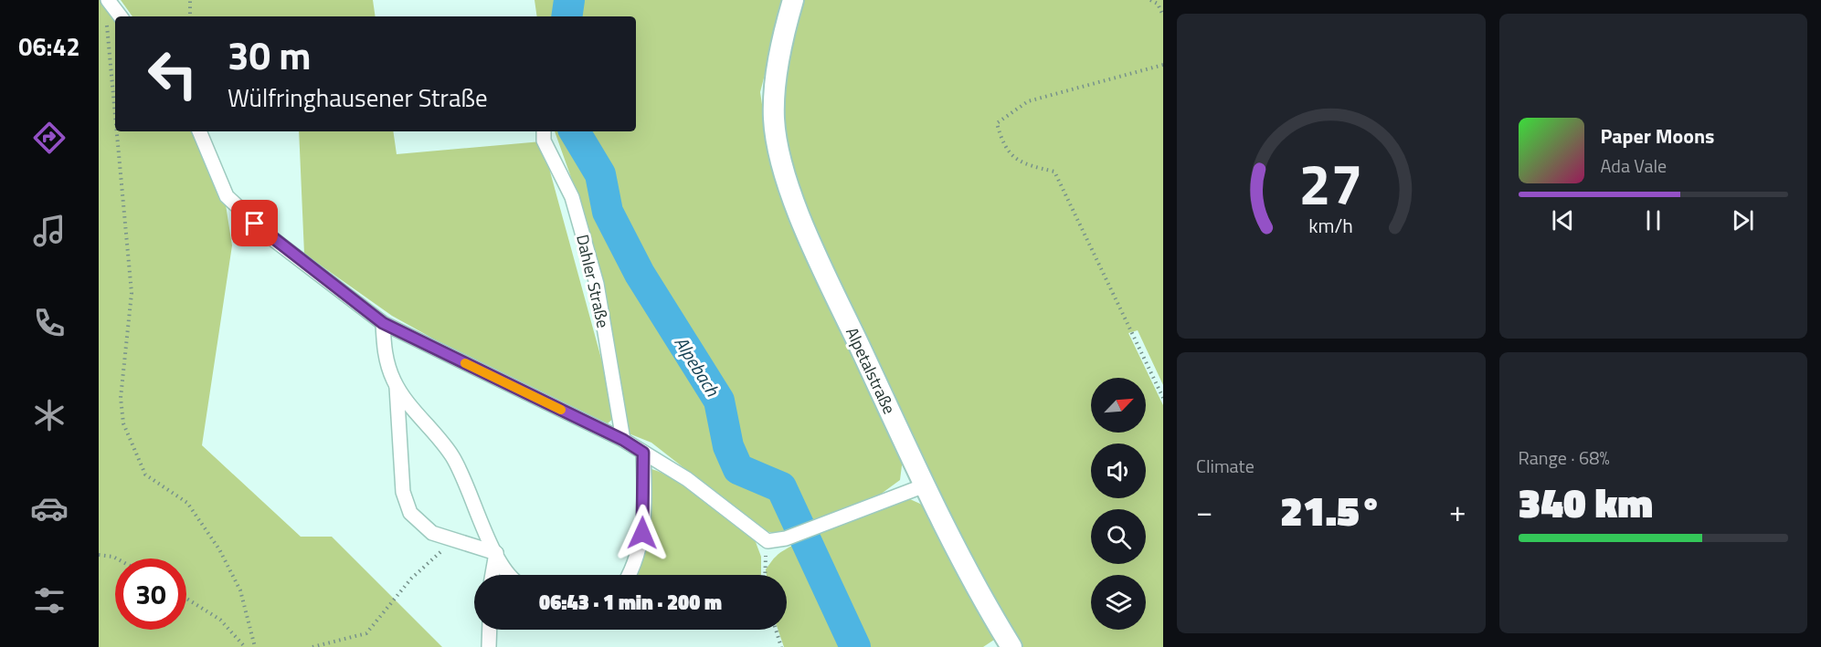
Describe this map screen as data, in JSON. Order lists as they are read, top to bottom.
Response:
{
  "streets": {
    "main road": ["Alpetalstraße"],
    "street": ["Dahler Straße"]
  },
  "water": ["Alpebach"],
  "north": "top right",
  "page": {
    "tabs": "06:42",
    "turn": ["30 m", "Wülfringhausener Straße"],
    "song": ["Paper Moons", "Ada Vale"],
    "tile": [
      "Climate",
      ["Range · 68%", "340 km"]
    ],
    "heat": ["−", "21.5°", "+"],
    "limit": "30",
    "trip": "06:43 · 1 min · 200 m",
    "gauge": ["27", "km/h"]
  }
}
